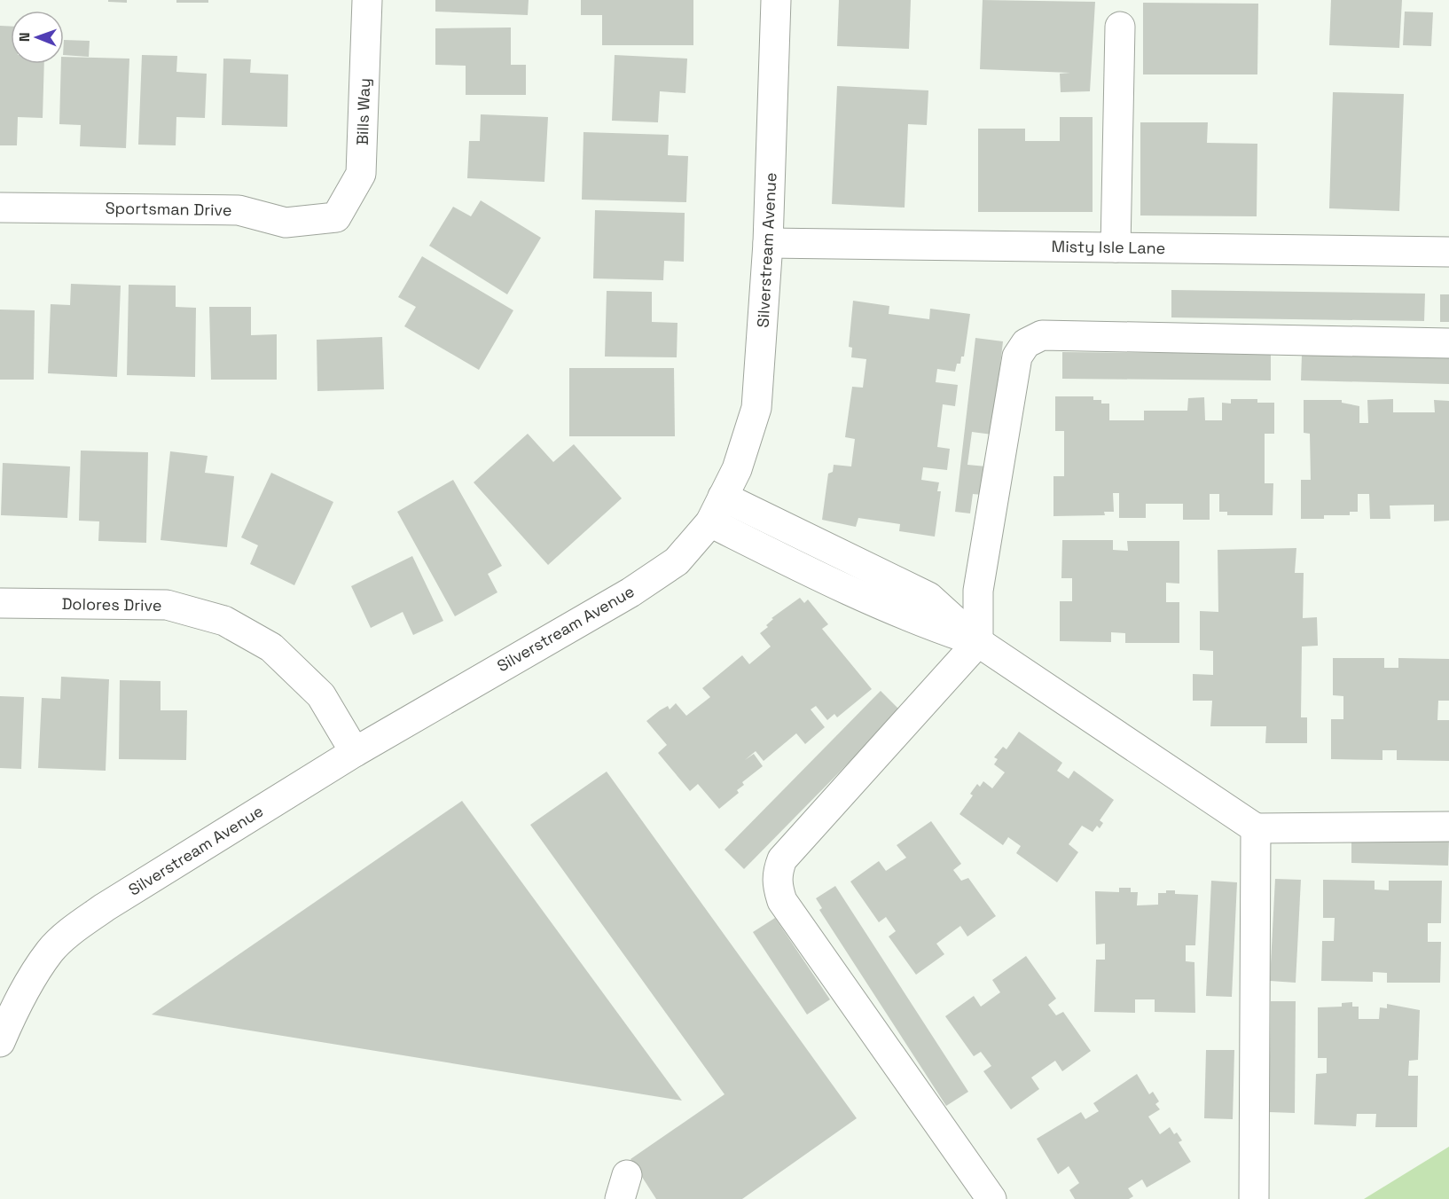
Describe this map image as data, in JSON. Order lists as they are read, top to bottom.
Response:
{
  "streets": {
    "street": [
      "Bills Way",
      "Sportsman Drive",
      "Misty Isle Lane",
      "Silverstream Avenue",
      "Dolores Drive"
    ]
  },
  "crossings": [
    ["Bills Way", "Sportsman Drive"],
    ["Misty Isle Lane", "Silverstream Avenue"],
    ["Silverstream Avenue", "Dolores Drive"]
  ],
  "north": "left"
}
